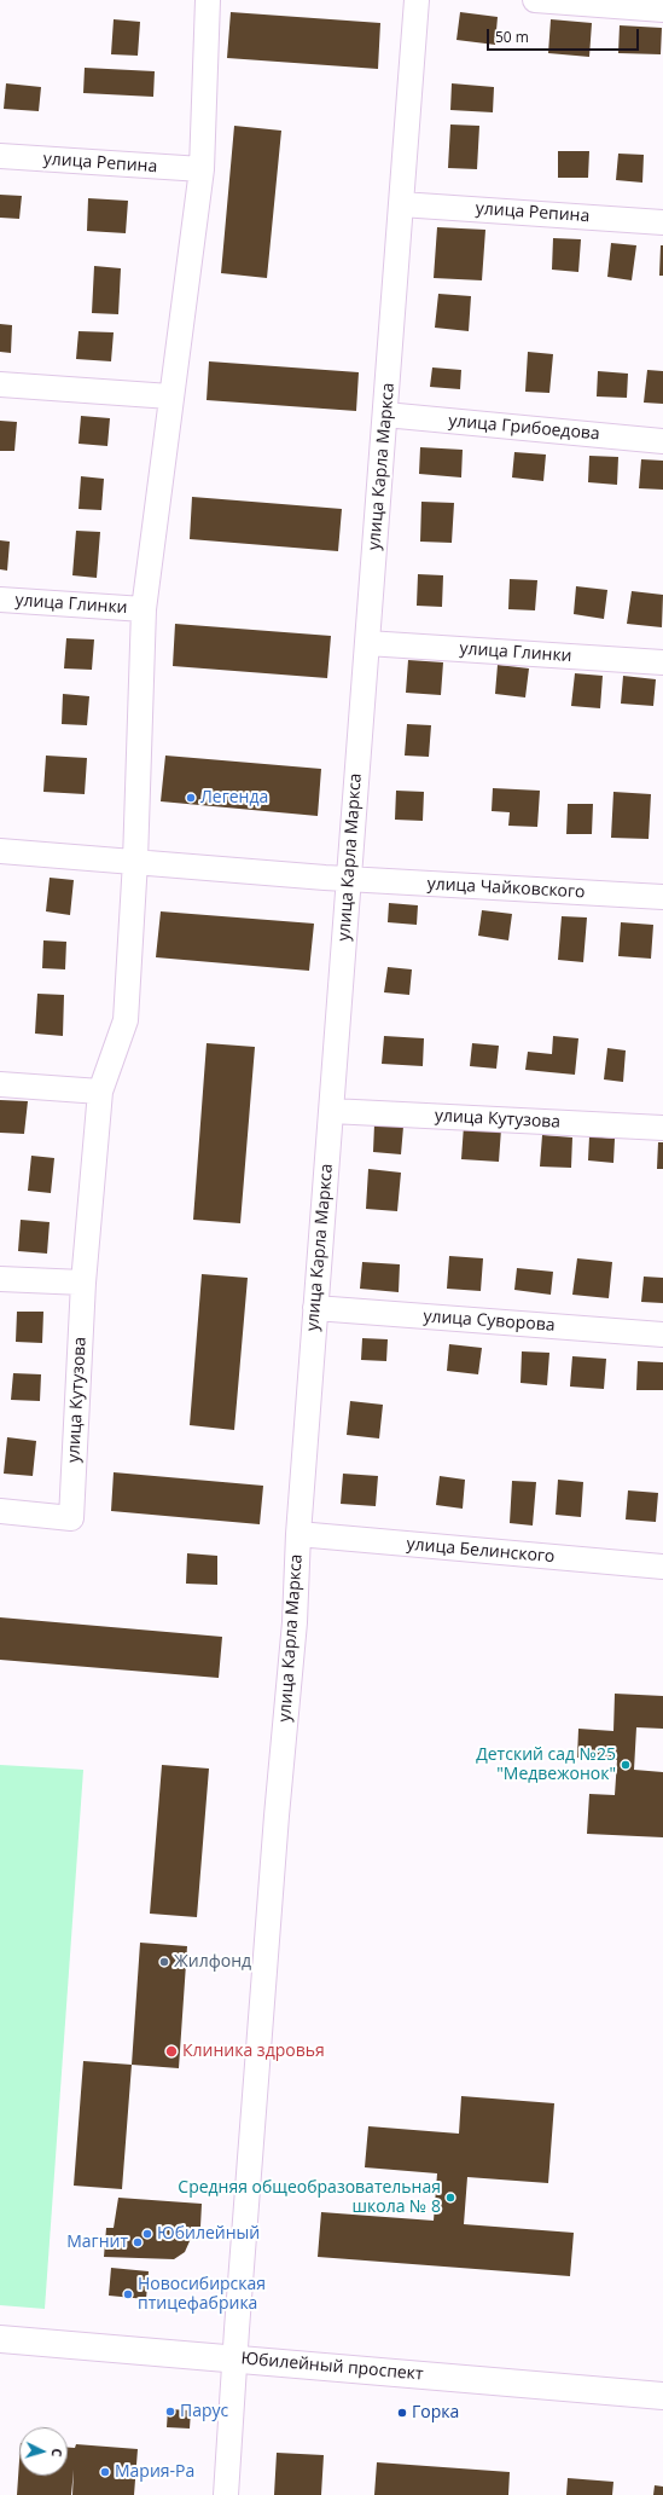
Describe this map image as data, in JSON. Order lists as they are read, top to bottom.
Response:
{
  "streets": {
    "main road": ["Юбилейный проспект"],
    "street": [
      "улица Репина",
      "улица Грибоедова",
      "улица Карла Маркса",
      "улица Глинки",
      "улица Чайковского",
      "улица Кутузова",
      "улица Суворова",
      "улица Белинского"
    ]
  },
  "crossings": [
    ["улица Репина", "улица Карла Маркса"],
    ["улица Репина", "улица Кутузова"],
    ["улица Грибоедова", "улица Карла Маркса"],
    ["улица Карла Маркса", "улица Глинки"],
    ["улица Карла Маркса", "улица Чайковского"],
    ["улица Карла Маркса", "улица Кутузова"],
    ["улица Карла Маркса", "улица Суворова"],
    ["улица Карла Маркса", "улица Белинского"],
    ["улица Карла Маркса", "Юбилейный проспект"],
    ["улица Глинки", "улица Кутузова"],
    ["улица Чайковского", "улица Кутузова"]
  ],
  "places": [
    "Легенда",
    "Детский сад №25 \"Медвежонок\"",
    "Жилфонд",
    "Клиника здровья",
    "Средняя общеобразовательная школа № 8",
    "Юбилейный",
    "Магнит",
    "Новосибирская птицефабрика",
    "Парус",
    "Горка",
    "Мария-Ра"
  ],
  "scale_bar": "50 m",
  "north": "right"
}
